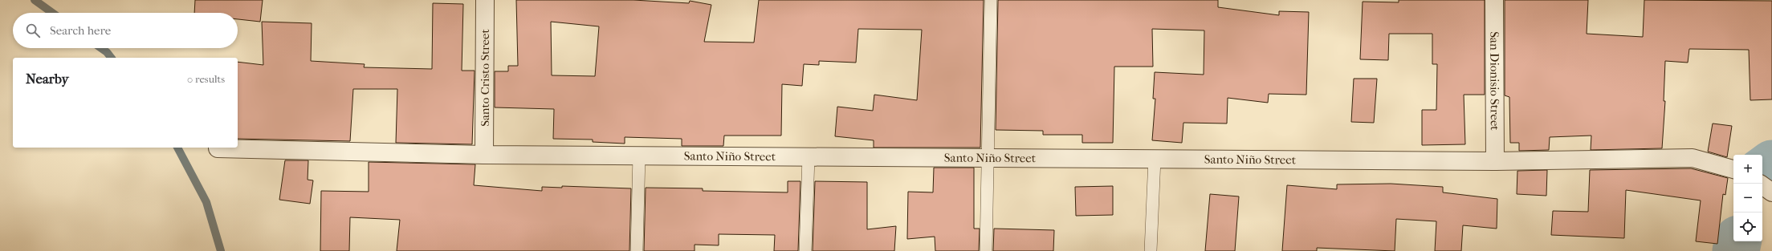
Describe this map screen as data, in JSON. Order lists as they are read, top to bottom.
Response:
{
  "streets": {
    "street": ["Santo Cristo Street", "San Dionisio Street", "Santo Niño Street"]
  },
  "crossings": [
    ["Santo Cristo Street", "Santo Niño Street"],
    ["San Dionisio Street", "Santo Niño Street"]
  ],
  "page": {
    "search": "Search here",
    "heading": ["Nearby", "0 results"],
    "map_buttons": ["+", "−"]
  }
}
